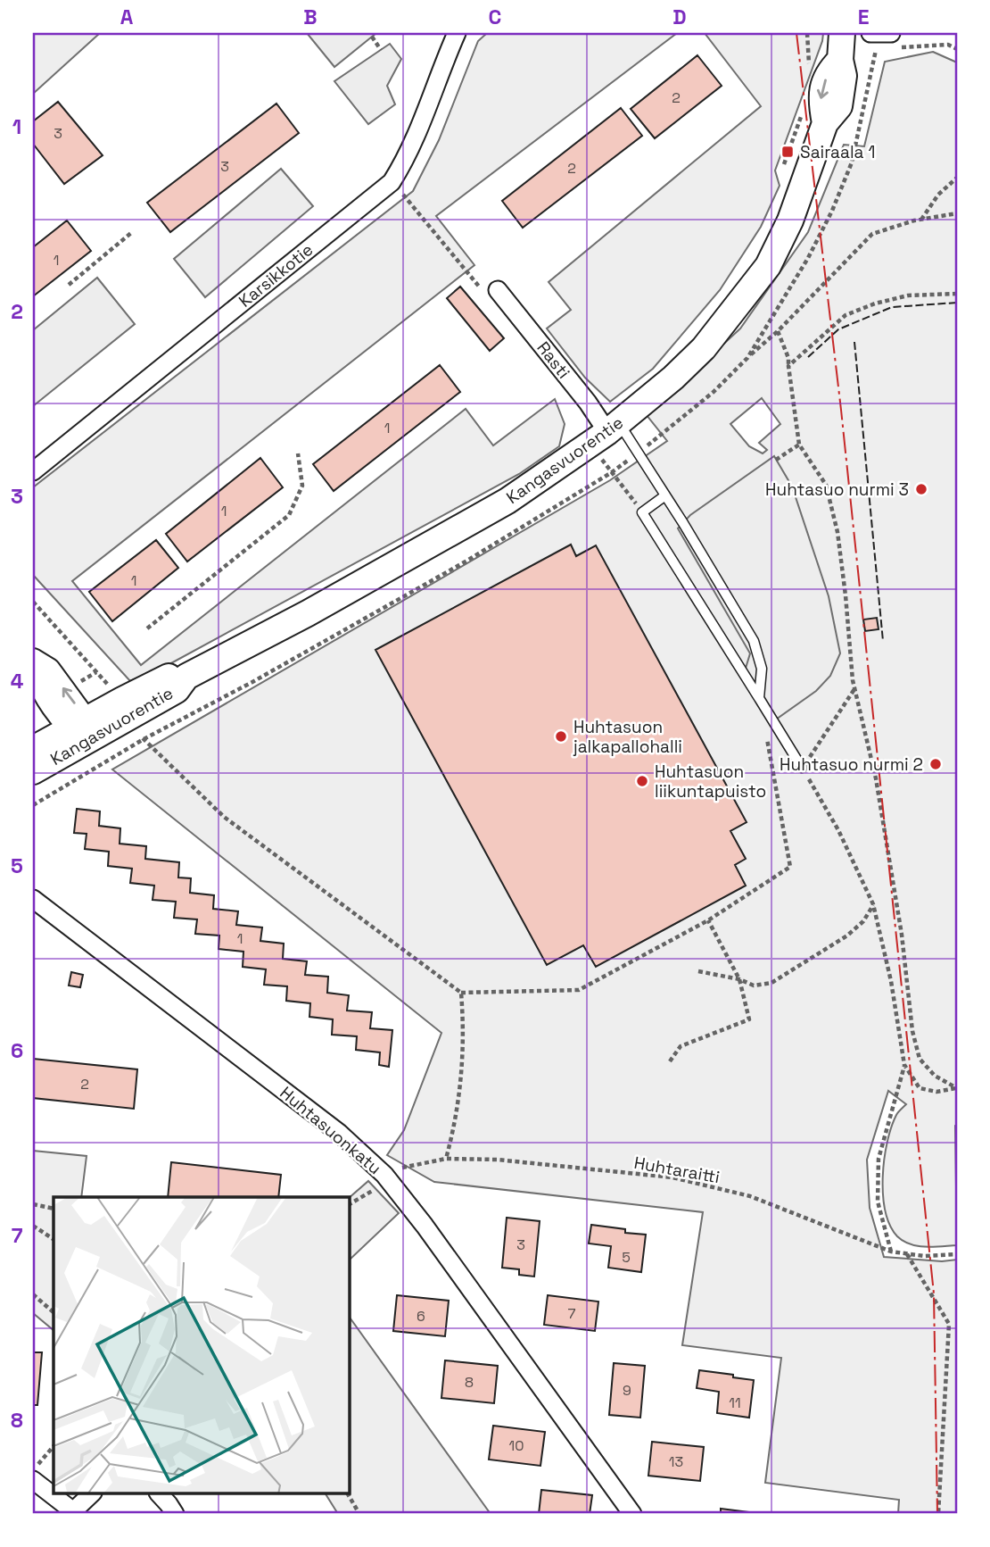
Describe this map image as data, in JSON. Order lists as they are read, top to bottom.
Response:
{
  "streets": {
    "main road": ["Kangasvuorentie"],
    "street": ["Karsikkotie", "Rasti", "Huhtasuonkatu"],
    "path": ["Huhtaraitti"]
  },
  "crossings": [
    ["Rasti", "Kangasvuorentie"],
    ["Huhtasuonkatu", "Huhtaraitti"]
  ],
  "places": {
    "transit": ["Sairaala 1"],
    "other": [
      "Huhtasuo nurmi 3",
      "Huhtasuon jalkapallohalli",
      "Huhtasuo nurmi 2",
      "Huhtasuon liikuntapuisto"
    ]
  },
  "house_numbers": [
    "2",
    "3",
    "3",
    "2",
    "1",
    "1",
    "1",
    "1",
    "1",
    "2",
    "3",
    "5",
    "7",
    "6",
    "8",
    "9",
    "11",
    "10",
    "13"
  ],
  "grid": {
    "columns": [
      "A",
      "B",
      "C",
      "D",
      "E"
    ],
    "rows": [
      "1",
      "2",
      "3",
      "4",
      "5",
      "6",
      "7",
      "8"
    ]
  }
}
